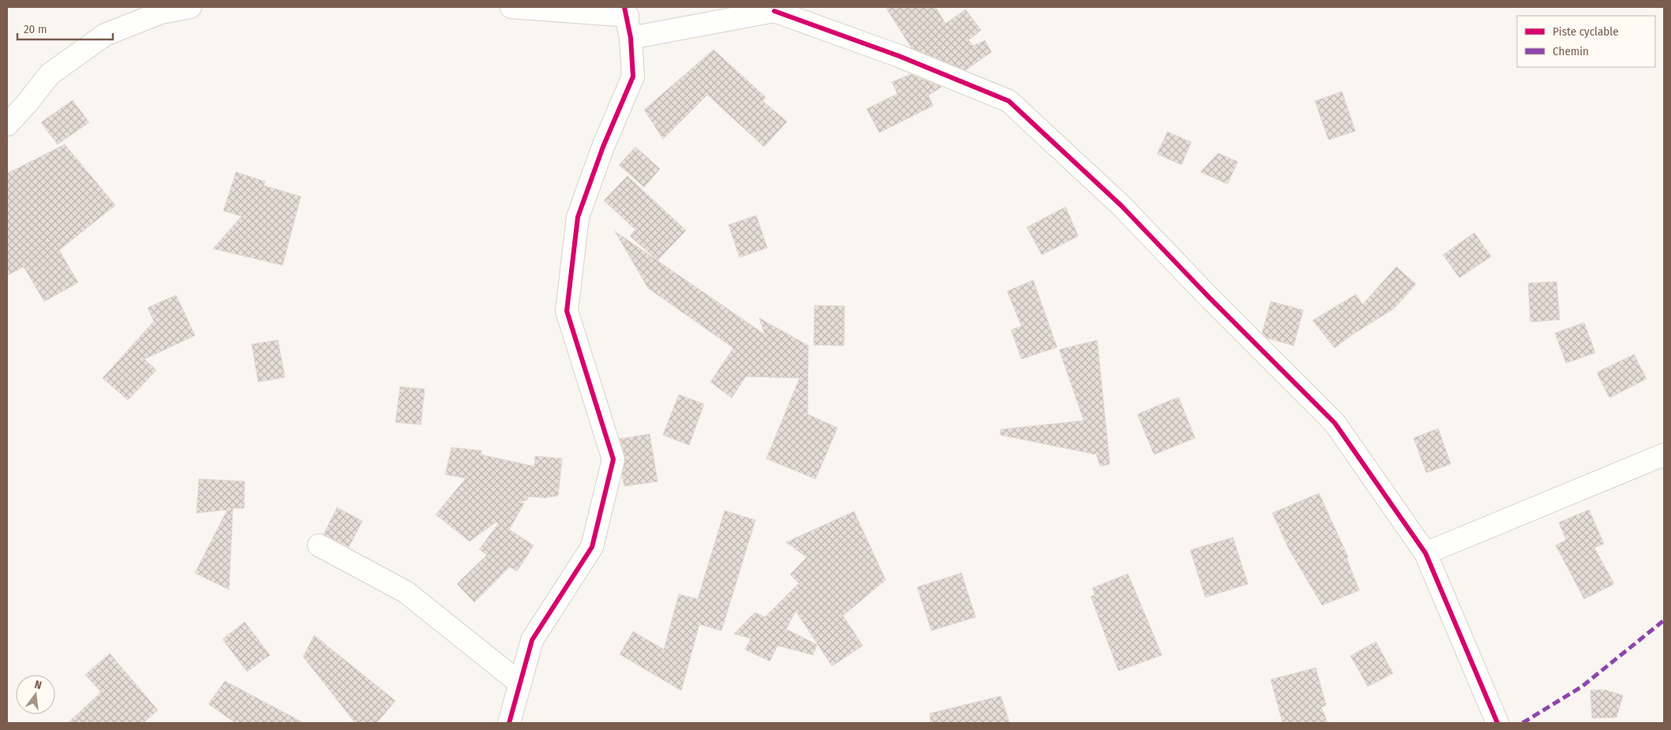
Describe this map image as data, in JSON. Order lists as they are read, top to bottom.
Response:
{
  "legend": ["Piste cyclable", "Chemin"],
  "scale_bar": "20 m",
  "north": "top"
}
